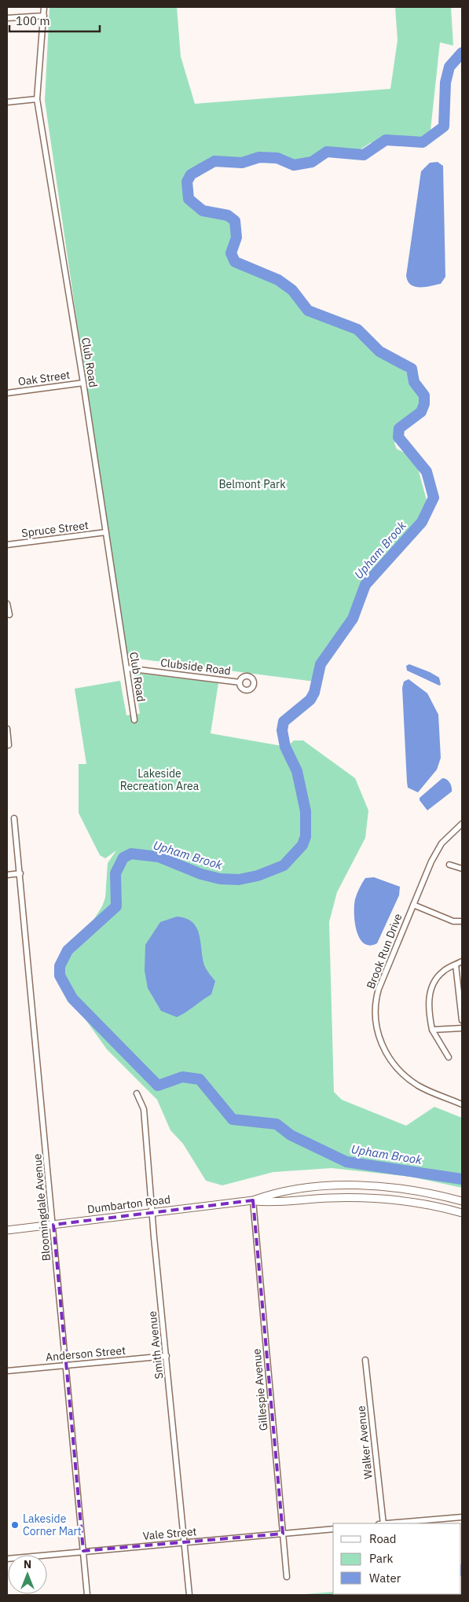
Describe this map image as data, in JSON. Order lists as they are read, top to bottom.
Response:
{
  "streets": {
    "main road": ["Dumbarton Road"],
    "street": [
      "Club Road",
      "Oak Street",
      "Spruce Street",
      "Clubside Road",
      "Brook Run Drive",
      "Bloomingdale Avenue",
      "Smith Avenue",
      "Anderson Street",
      "Gillespie Avenue",
      "Walker Avenue",
      "Vale Street"
    ]
  },
  "crossings": [
    ["Club Road", "Oak Street"],
    ["Club Road", "Spruce Street"],
    ["Club Road", "Clubside Road"],
    ["Dumbarton Road", "Bloomingdale Avenue"],
    ["Dumbarton Road", "Smith Avenue"],
    ["Dumbarton Road", "Gillespie Avenue"],
    ["Bloomingdale Avenue", "Anderson Street"],
    ["Bloomingdale Avenue", "Vale Street"],
    ["Smith Avenue", "Anderson Street"],
    ["Smith Avenue", "Vale Street"],
    ["Gillespie Avenue", "Vale Street"]
  ],
  "water": ["Upham Brook"],
  "parks": ["Belmont Park", "Lakeside Recreation Area"],
  "places": ["Lakeside Corner Mart"],
  "legend": ["Road", "Park", "Water"],
  "scale_bar": "100 m",
  "north": "top"
}
